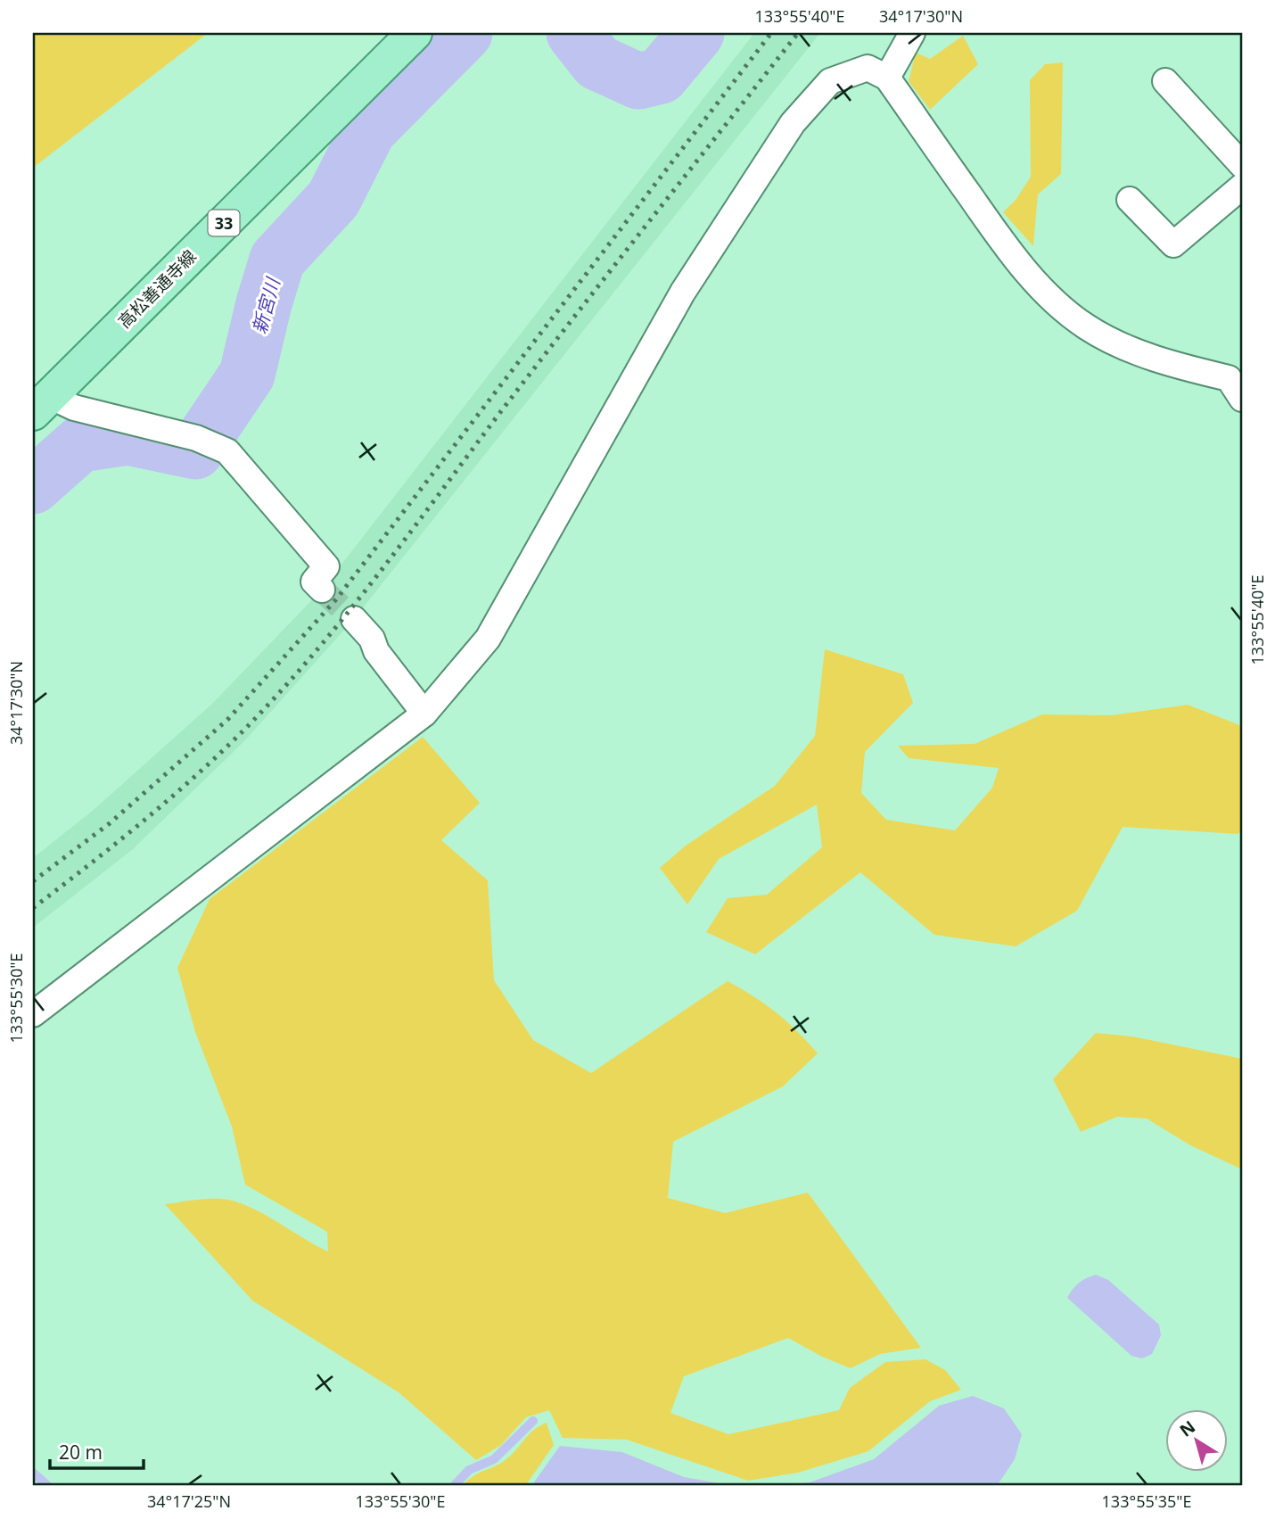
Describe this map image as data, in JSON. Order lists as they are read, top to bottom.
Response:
{
  "streets": {
    "main road": ["33", "高松善通寺線"]
  },
  "water": ["新宮川"],
  "scale_bar": "20 m",
  "north": "top left",
  "coordinates": [
    "133°55'40\"E",
    "34°17'30\"N",
    "133°55'30\"E",
    "34°17'25\"N",
    "133°55'35\"E"
  ]
}
